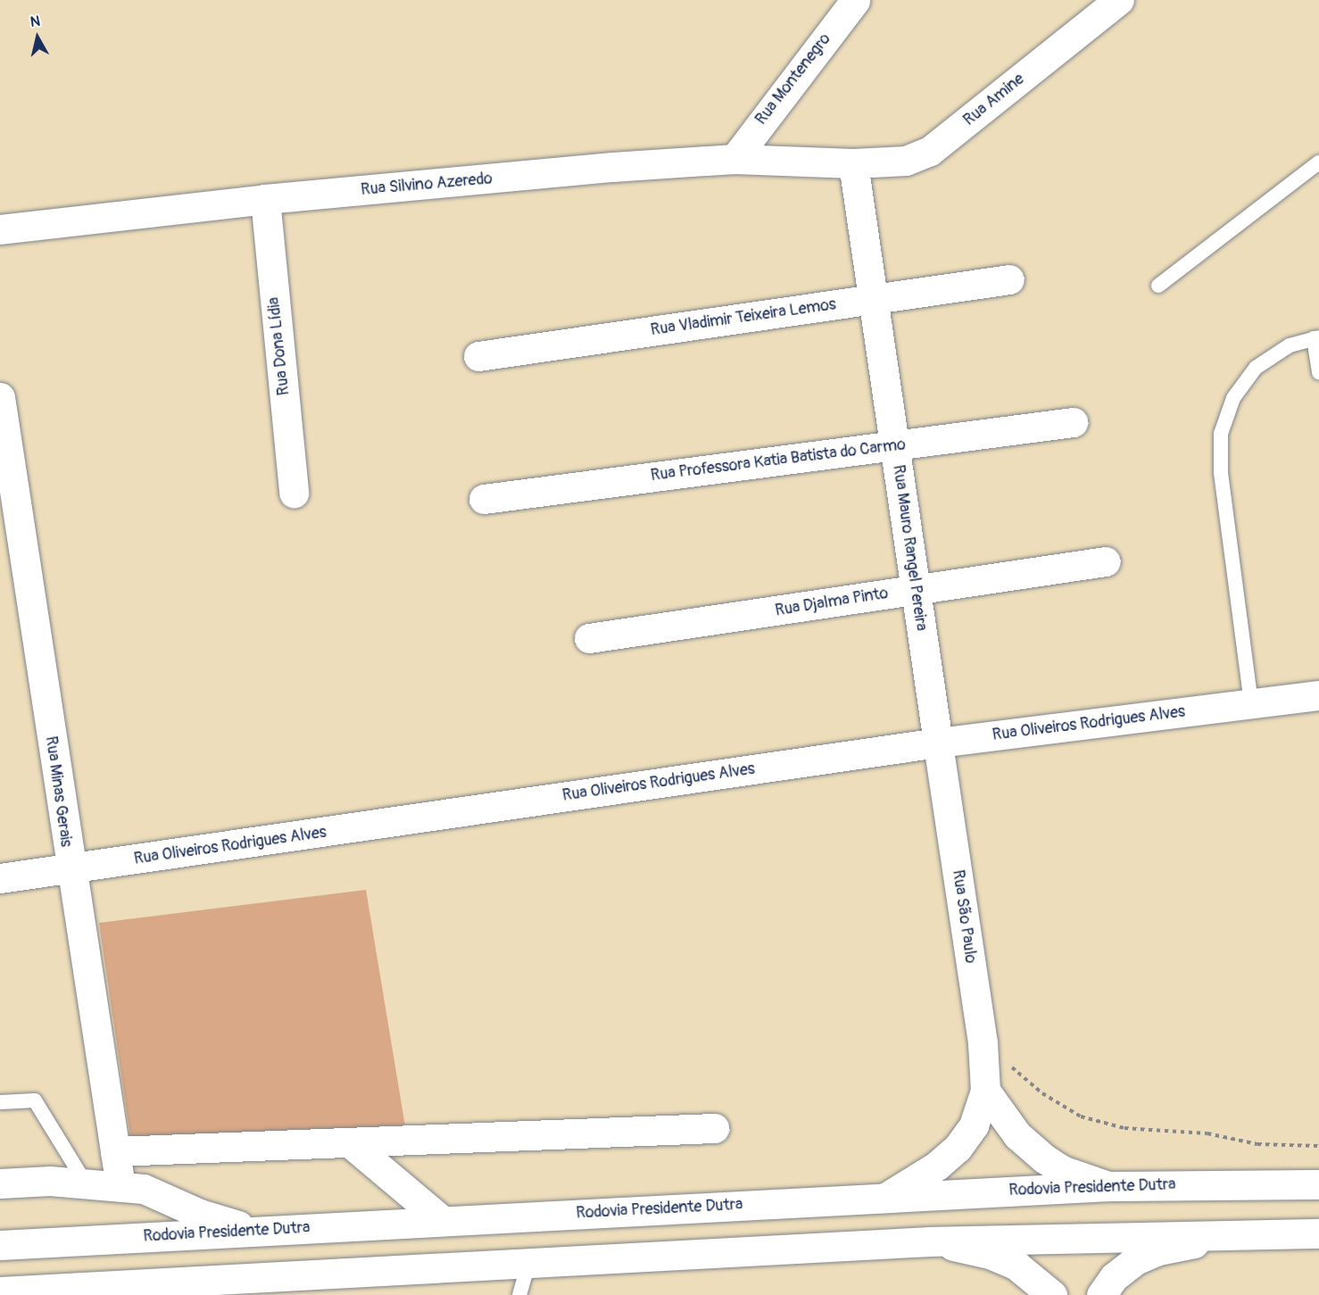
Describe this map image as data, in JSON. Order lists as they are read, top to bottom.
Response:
{
  "streets": {
    "main road": [
      "Rua Montenegro",
      "Rua Amine",
      "Rua Silvino Azeredo",
      "Rua Vladimir Teixeira Lemos",
      "Rua Dona Lídia",
      "Rua Professora Katia Batista do Carmo",
      "Rua Mauro Rangel Pereira",
      "Rua Djalma Pinto",
      "Rua Oliveiros Rodrigues Alves",
      "Rua Minas Gerais",
      "Rua São Paulo",
      "Rodovia Presidente Dutra"
    ]
  },
  "crossings": [
    ["Rua Montenegro", "Rua Silvino Azeredo"],
    ["Rua Amine", "Rua Silvino Azeredo"],
    ["Rua Amine", "Rua Mauro Rangel Pereira"],
    ["Rua Silvino Azeredo", "Rua Dona Lídia"],
    ["Rua Silvino Azeredo", "Rua Mauro Rangel Pereira"],
    ["Rua Vladimir Teixeira Lemos", "Rua Mauro Rangel Pereira"],
    ["Rua Professora Katia Batista do Carmo", "Rua Mauro Rangel Pereira"],
    ["Rua Mauro Rangel Pereira", "Rua Djalma Pinto"],
    ["Rua Mauro Rangel Pereira", "Rua Oliveiros Rodrigues Alves"],
    ["Rua Mauro Rangel Pereira", "Rua São Paulo"],
    ["Rua Oliveiros Rodrigues Alves", "Rua Minas Gerais"],
    ["Rua Oliveiros Rodrigues Alves", "Rua São Paulo"],
    ["Rua São Paulo", "Rodovia Presidente Dutra"]
  ],
  "north": "top"
}
